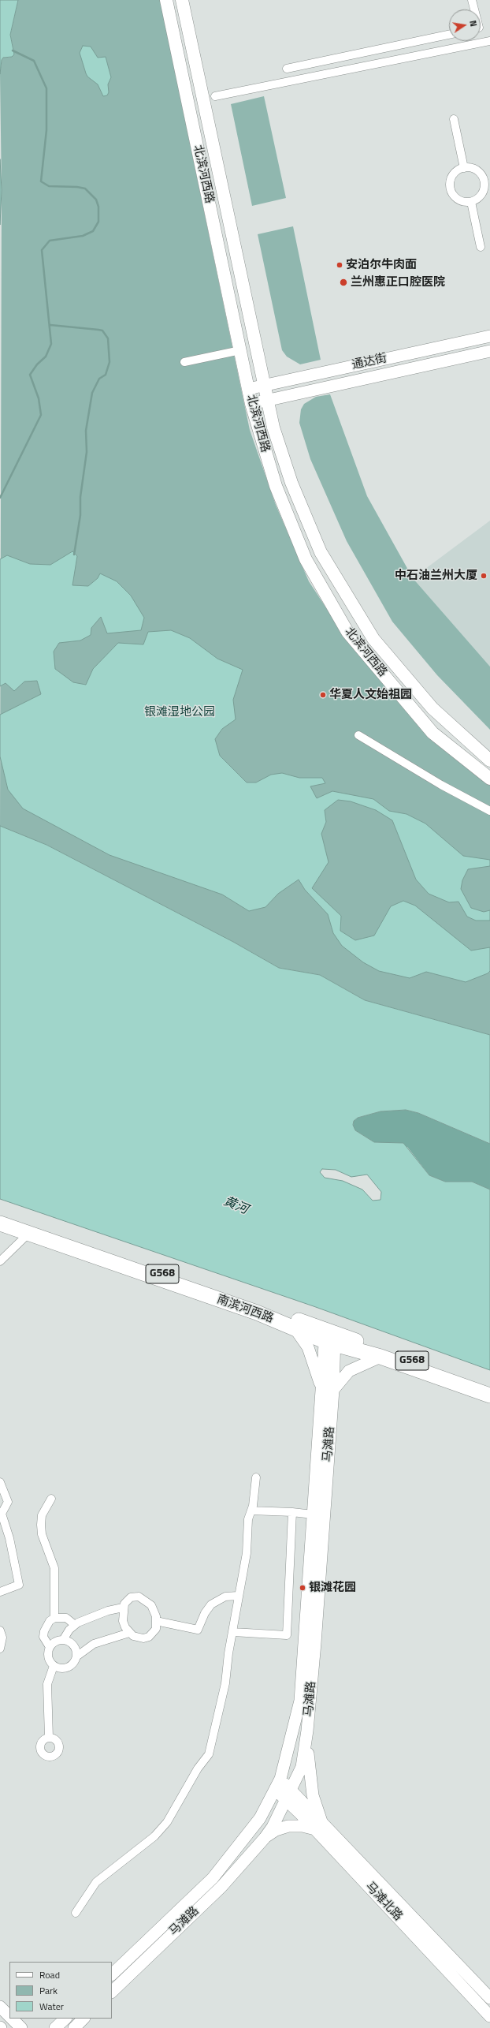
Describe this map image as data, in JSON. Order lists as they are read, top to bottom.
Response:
{
  "streets": {
    "highway": ["G568", "南滨河西路"],
    "main road": [
      "北滨河西路",
      "通达街",
      "马滩路",
      "马滩北路"
    ]
  },
  "crossings": [
    ["北滨河西路", "通达街"],
    ["南滨河西路", "马滩路"],
    ["马滩路", "马滩北路"]
  ],
  "water": ["黄河"],
  "parks": ["银滩湿地公园"],
  "places": [
    "安泊尔牛肉面",
    "兰州惠正口腔医院",
    "中石油兰州大厦",
    "华夏人文始祖园",
    "银滩花园"
  ],
  "legend": ["Road", "Park", "Water"],
  "north": "right"
}
